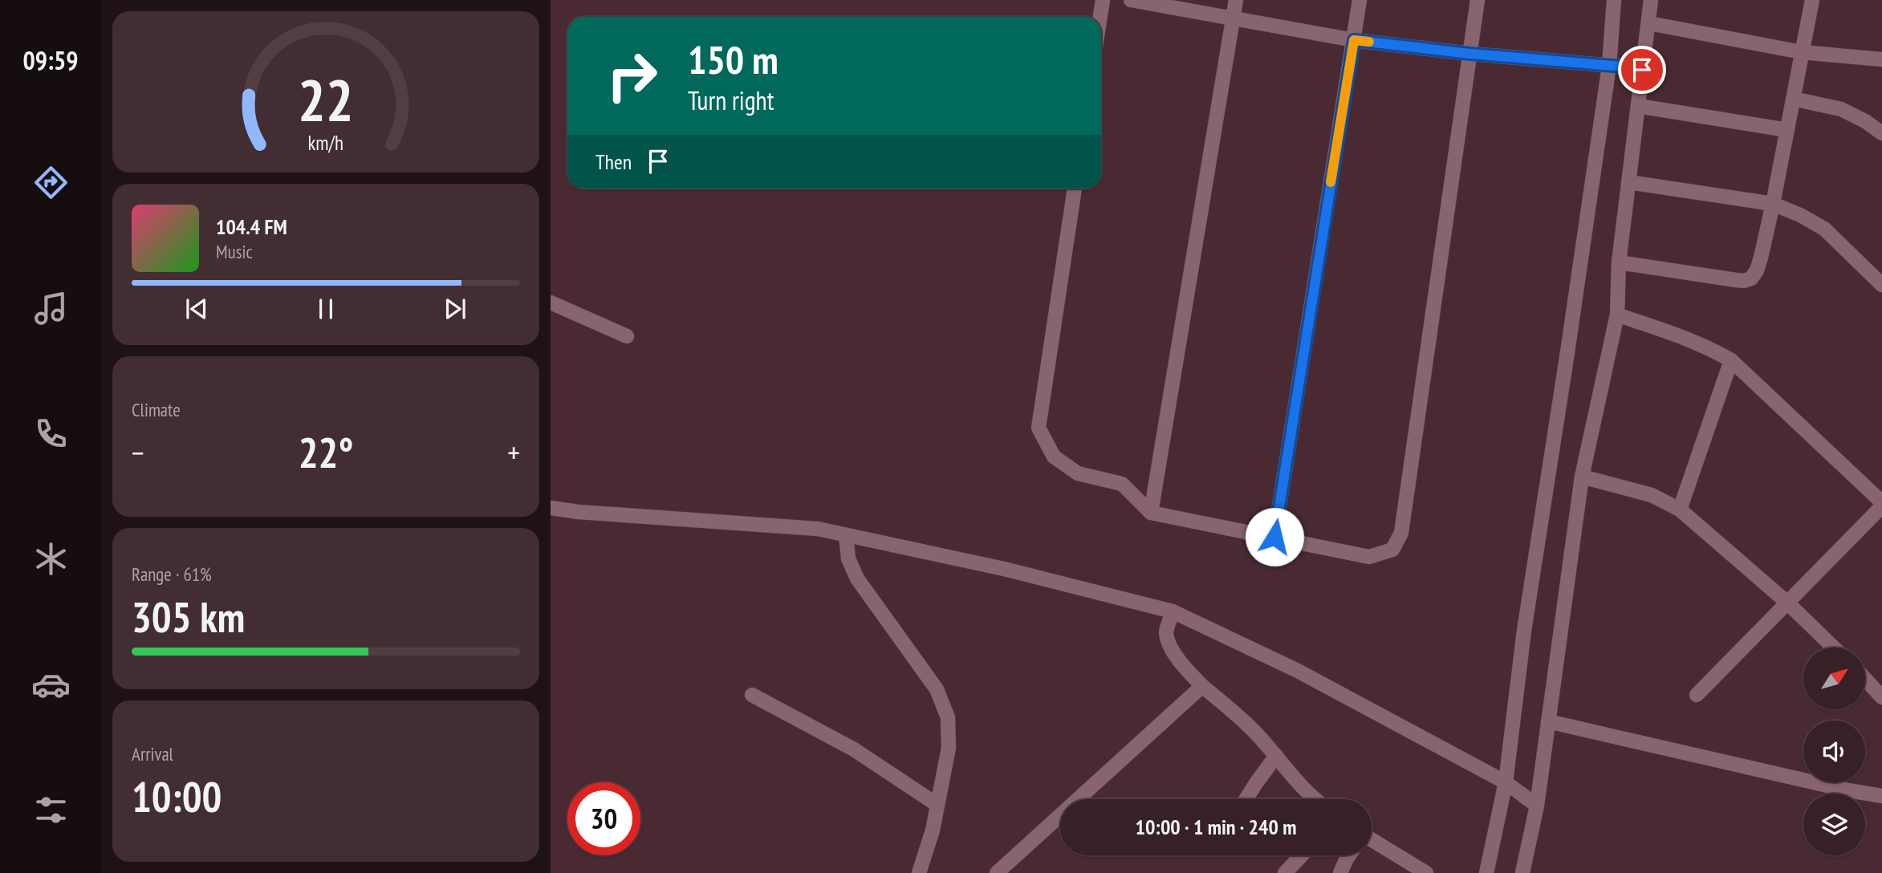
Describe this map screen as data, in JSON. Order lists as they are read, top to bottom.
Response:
{
  "north": "top right",
  "page": {
    "tabs": "09:59",
    "turn": ["150 m", "Turn right"],
    "then": "Then",
    "song": ["104.4 FM", "Music"],
    "tile": [
      "Climate",
      ["Range · 61%", "305 km"],
      ["Arrival", "10:00"]
    ],
    "heat": ["−", "22°", "+"],
    "limit": "30",
    "trip": "10:00 · 1 min · 240 m",
    "gauge": ["22", "km/h"]
  }
}
